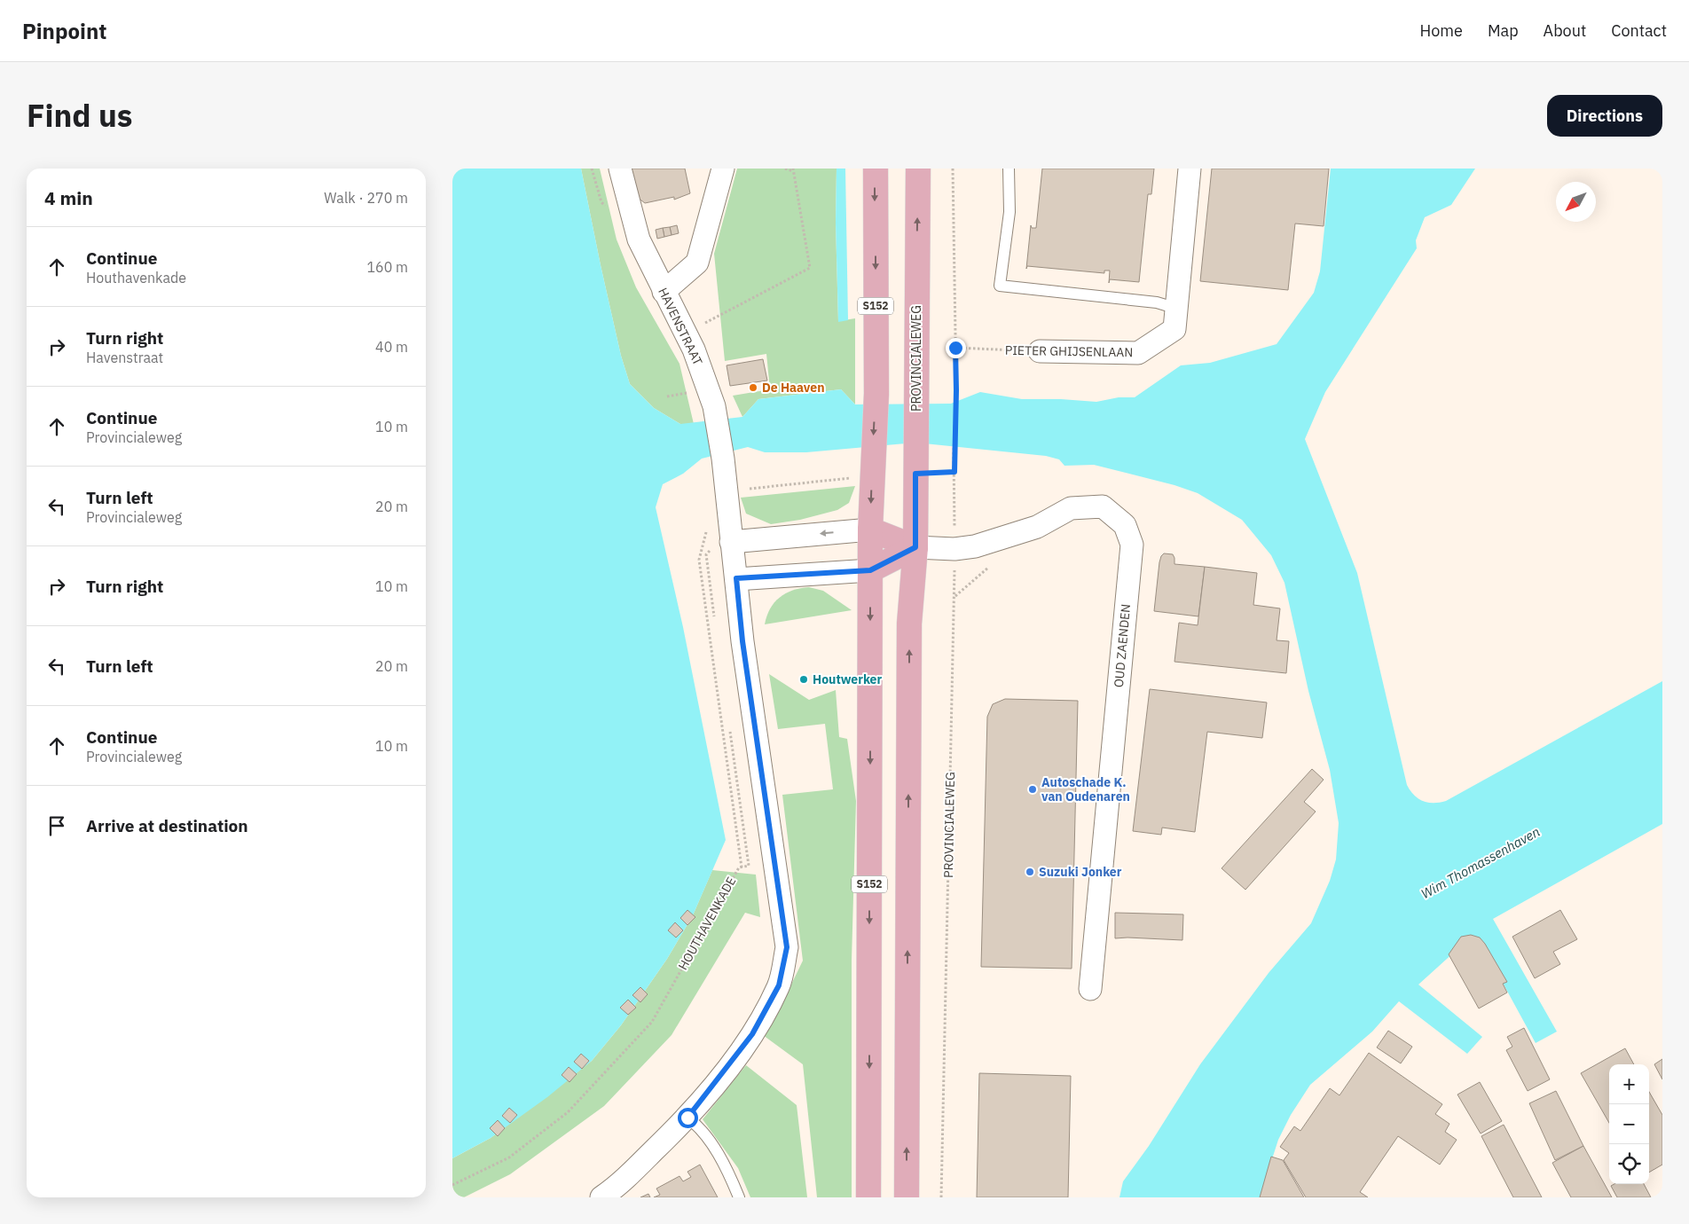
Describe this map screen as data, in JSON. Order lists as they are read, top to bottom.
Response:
{
  "streets": {
    "main road": ["S152", "PROVINCIALEWEG"],
    "street": ["HAVENSTRAAT", "PIETER GHIJSENLAAN", "OUD ZAENDEN"],
    "path": ["HOUTHAVENKADE"]
  },
  "crossings": [
    ["PIETER GHIJSENLAAN", "PROVINCIALEWEG"],
    ["PROVINCIALEWEG", "OUD ZAENDEN"]
  ],
  "water": ["Wim Thomassenhaven"],
  "places": [
    "De Haaven",
    "Houtwerker",
    "Autoschade K. van Oudenaren",
    "Suzuki Jonker"
  ],
  "north": "bottom left",
  "page": {
    "header": "Pinpoint",
    "nav": [
      "Home",
      "Map",
      "About",
      "Contact"
    ],
    "title": "Find us",
    "buttons": "Directions",
    "heading": ["4 min", "Walk · 270 m"],
    "list": [
      ["Continue", "Houthavenkade", "160 m"],
      ["Turn right", "Havenstraat", "40 m"],
      ["Continue", "Provincialeweg", "10 m"],
      ["Turn left", "Provincialeweg", "20 m"],
      ["Turn right", "10 m"],
      ["Turn left", "20 m"],
      ["Continue", "Provincialeweg", "10 m"],
      "Arrive at destination"
    ],
    "map_buttons": ["+", "−"]
  }
}
